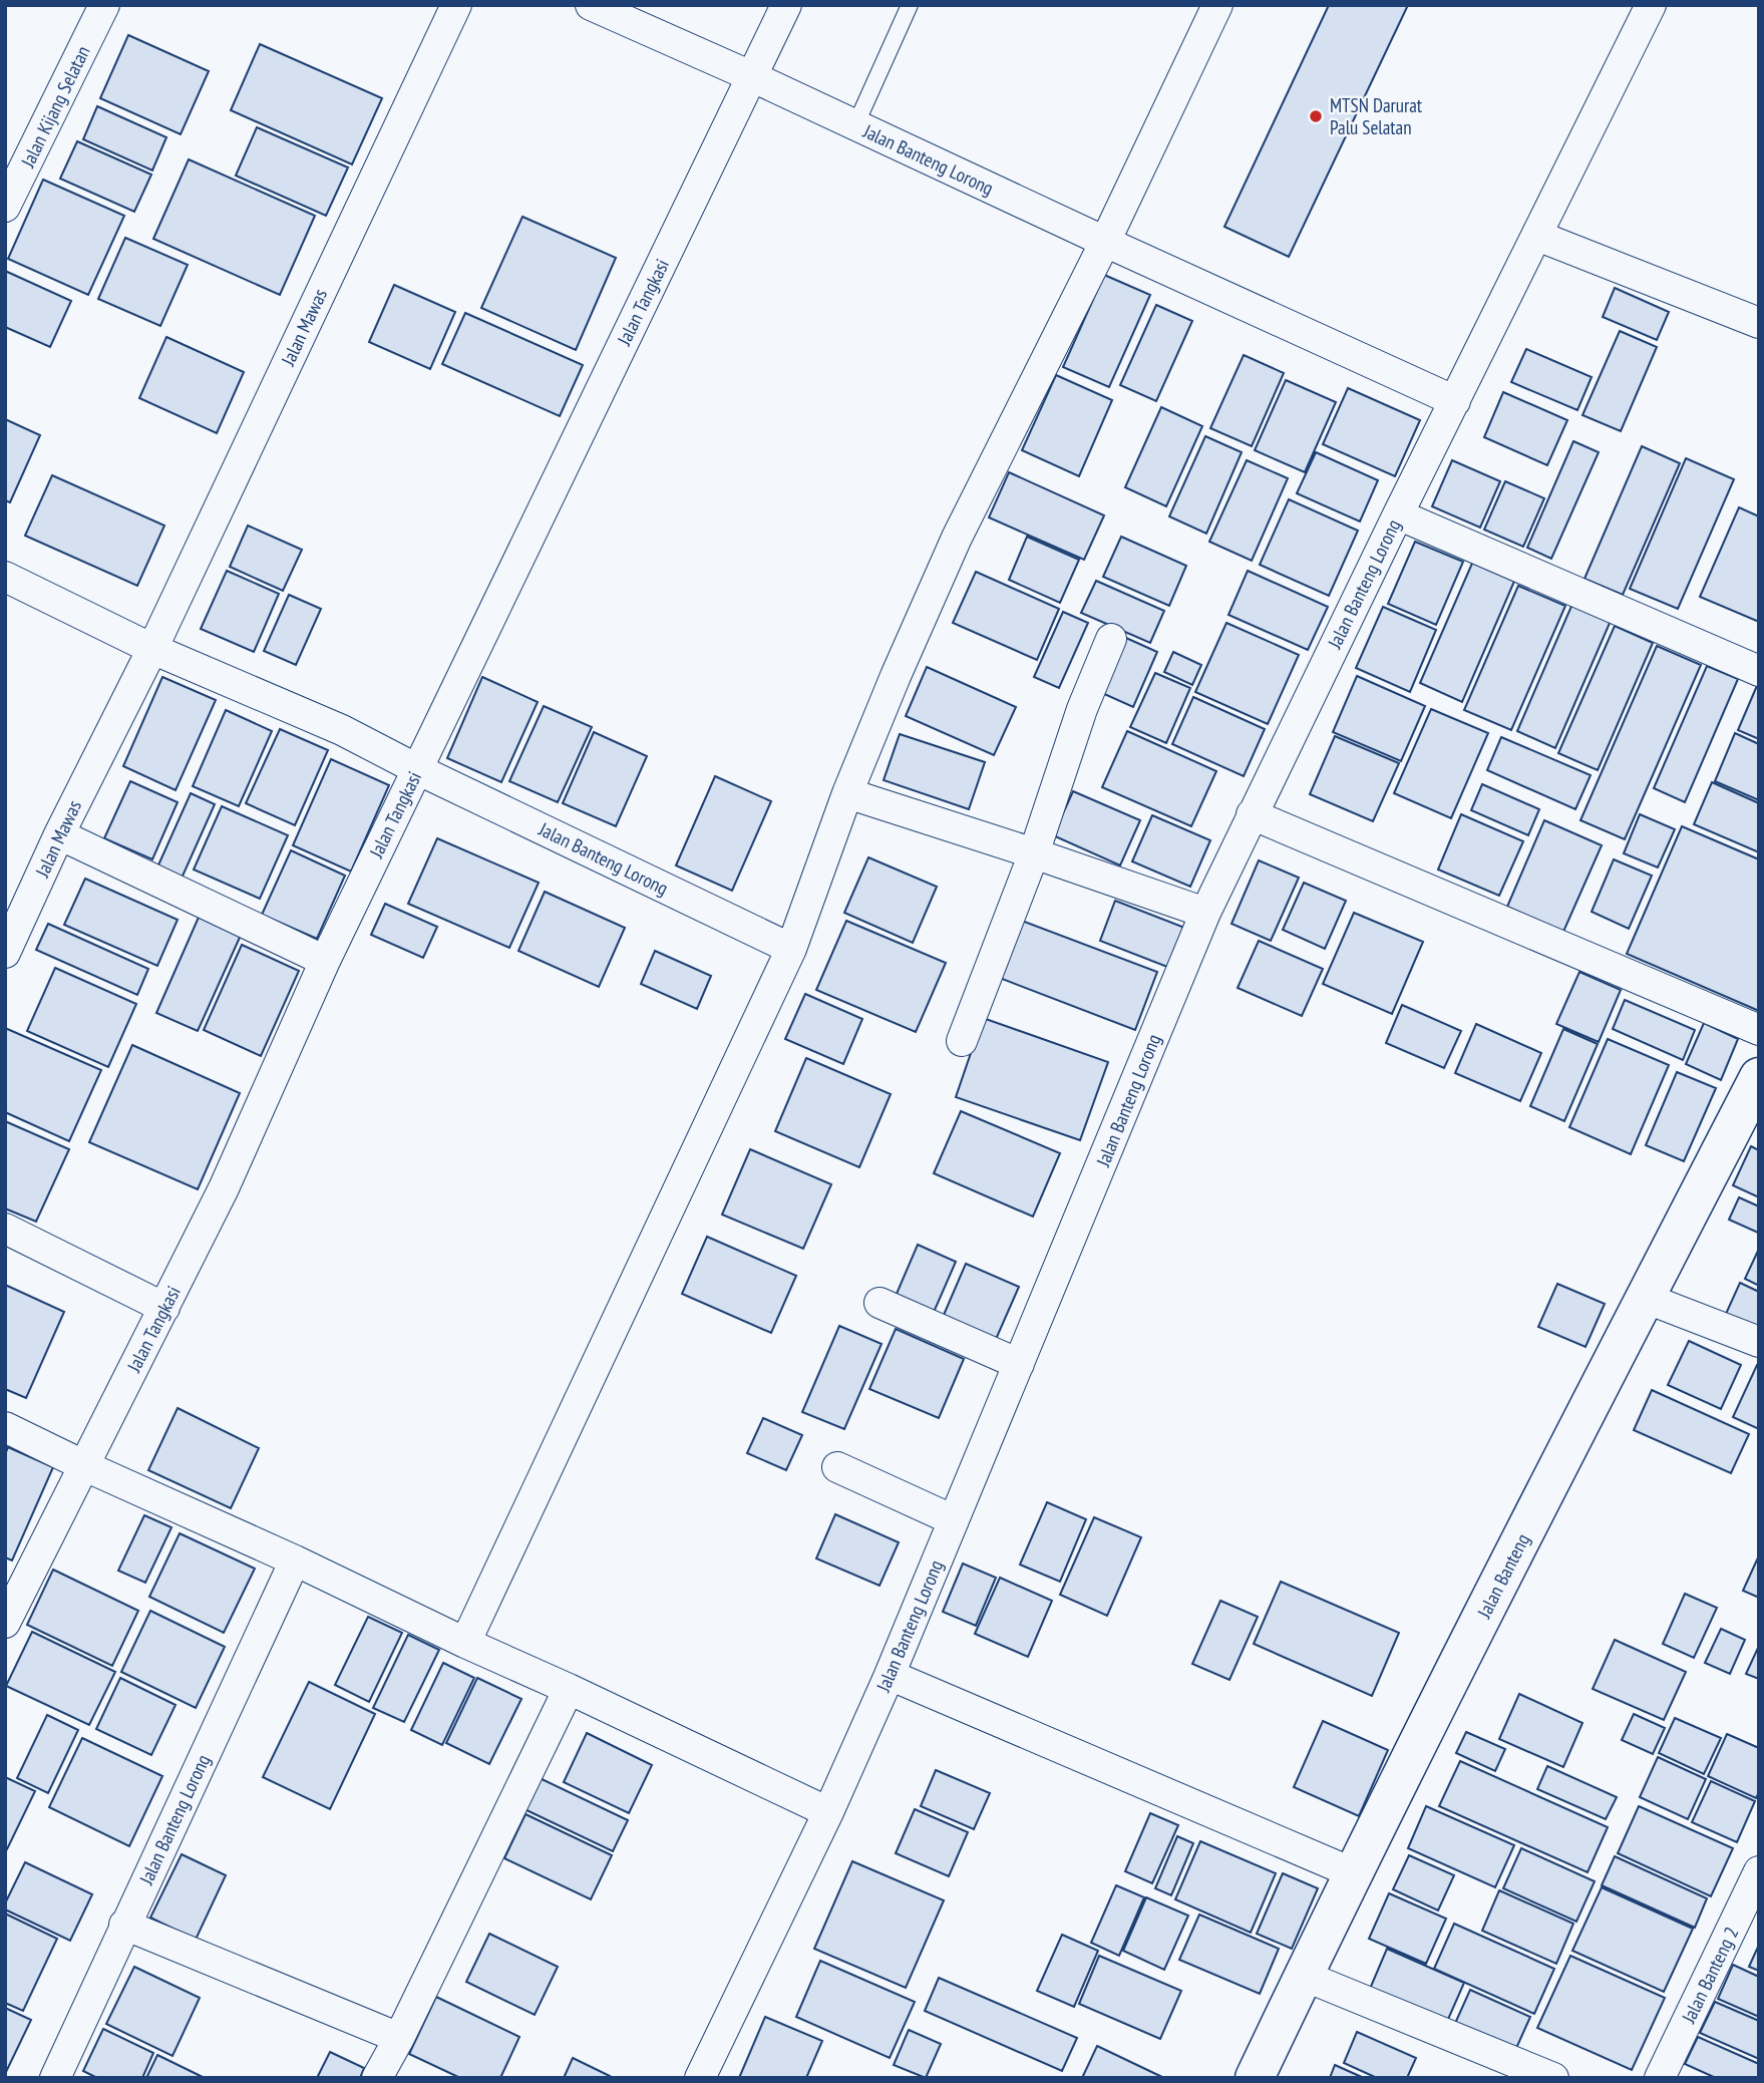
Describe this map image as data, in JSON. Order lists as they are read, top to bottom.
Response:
{
  "streets": {
    "street": [
      "Jalan Kijang Selatan",
      "Jalan Banteng Lorong",
      "Jalan Tangkasi",
      "Jalan Mawas",
      "Jalan Banteng",
      "Jalan Banteng 2"
    ]
  },
  "crossings": [
    ["Jalan Banteng Lorong", "Jalan Tangkasi"]
  ],
  "places": ["MTSN Darurat Palu Selatan"]
}
